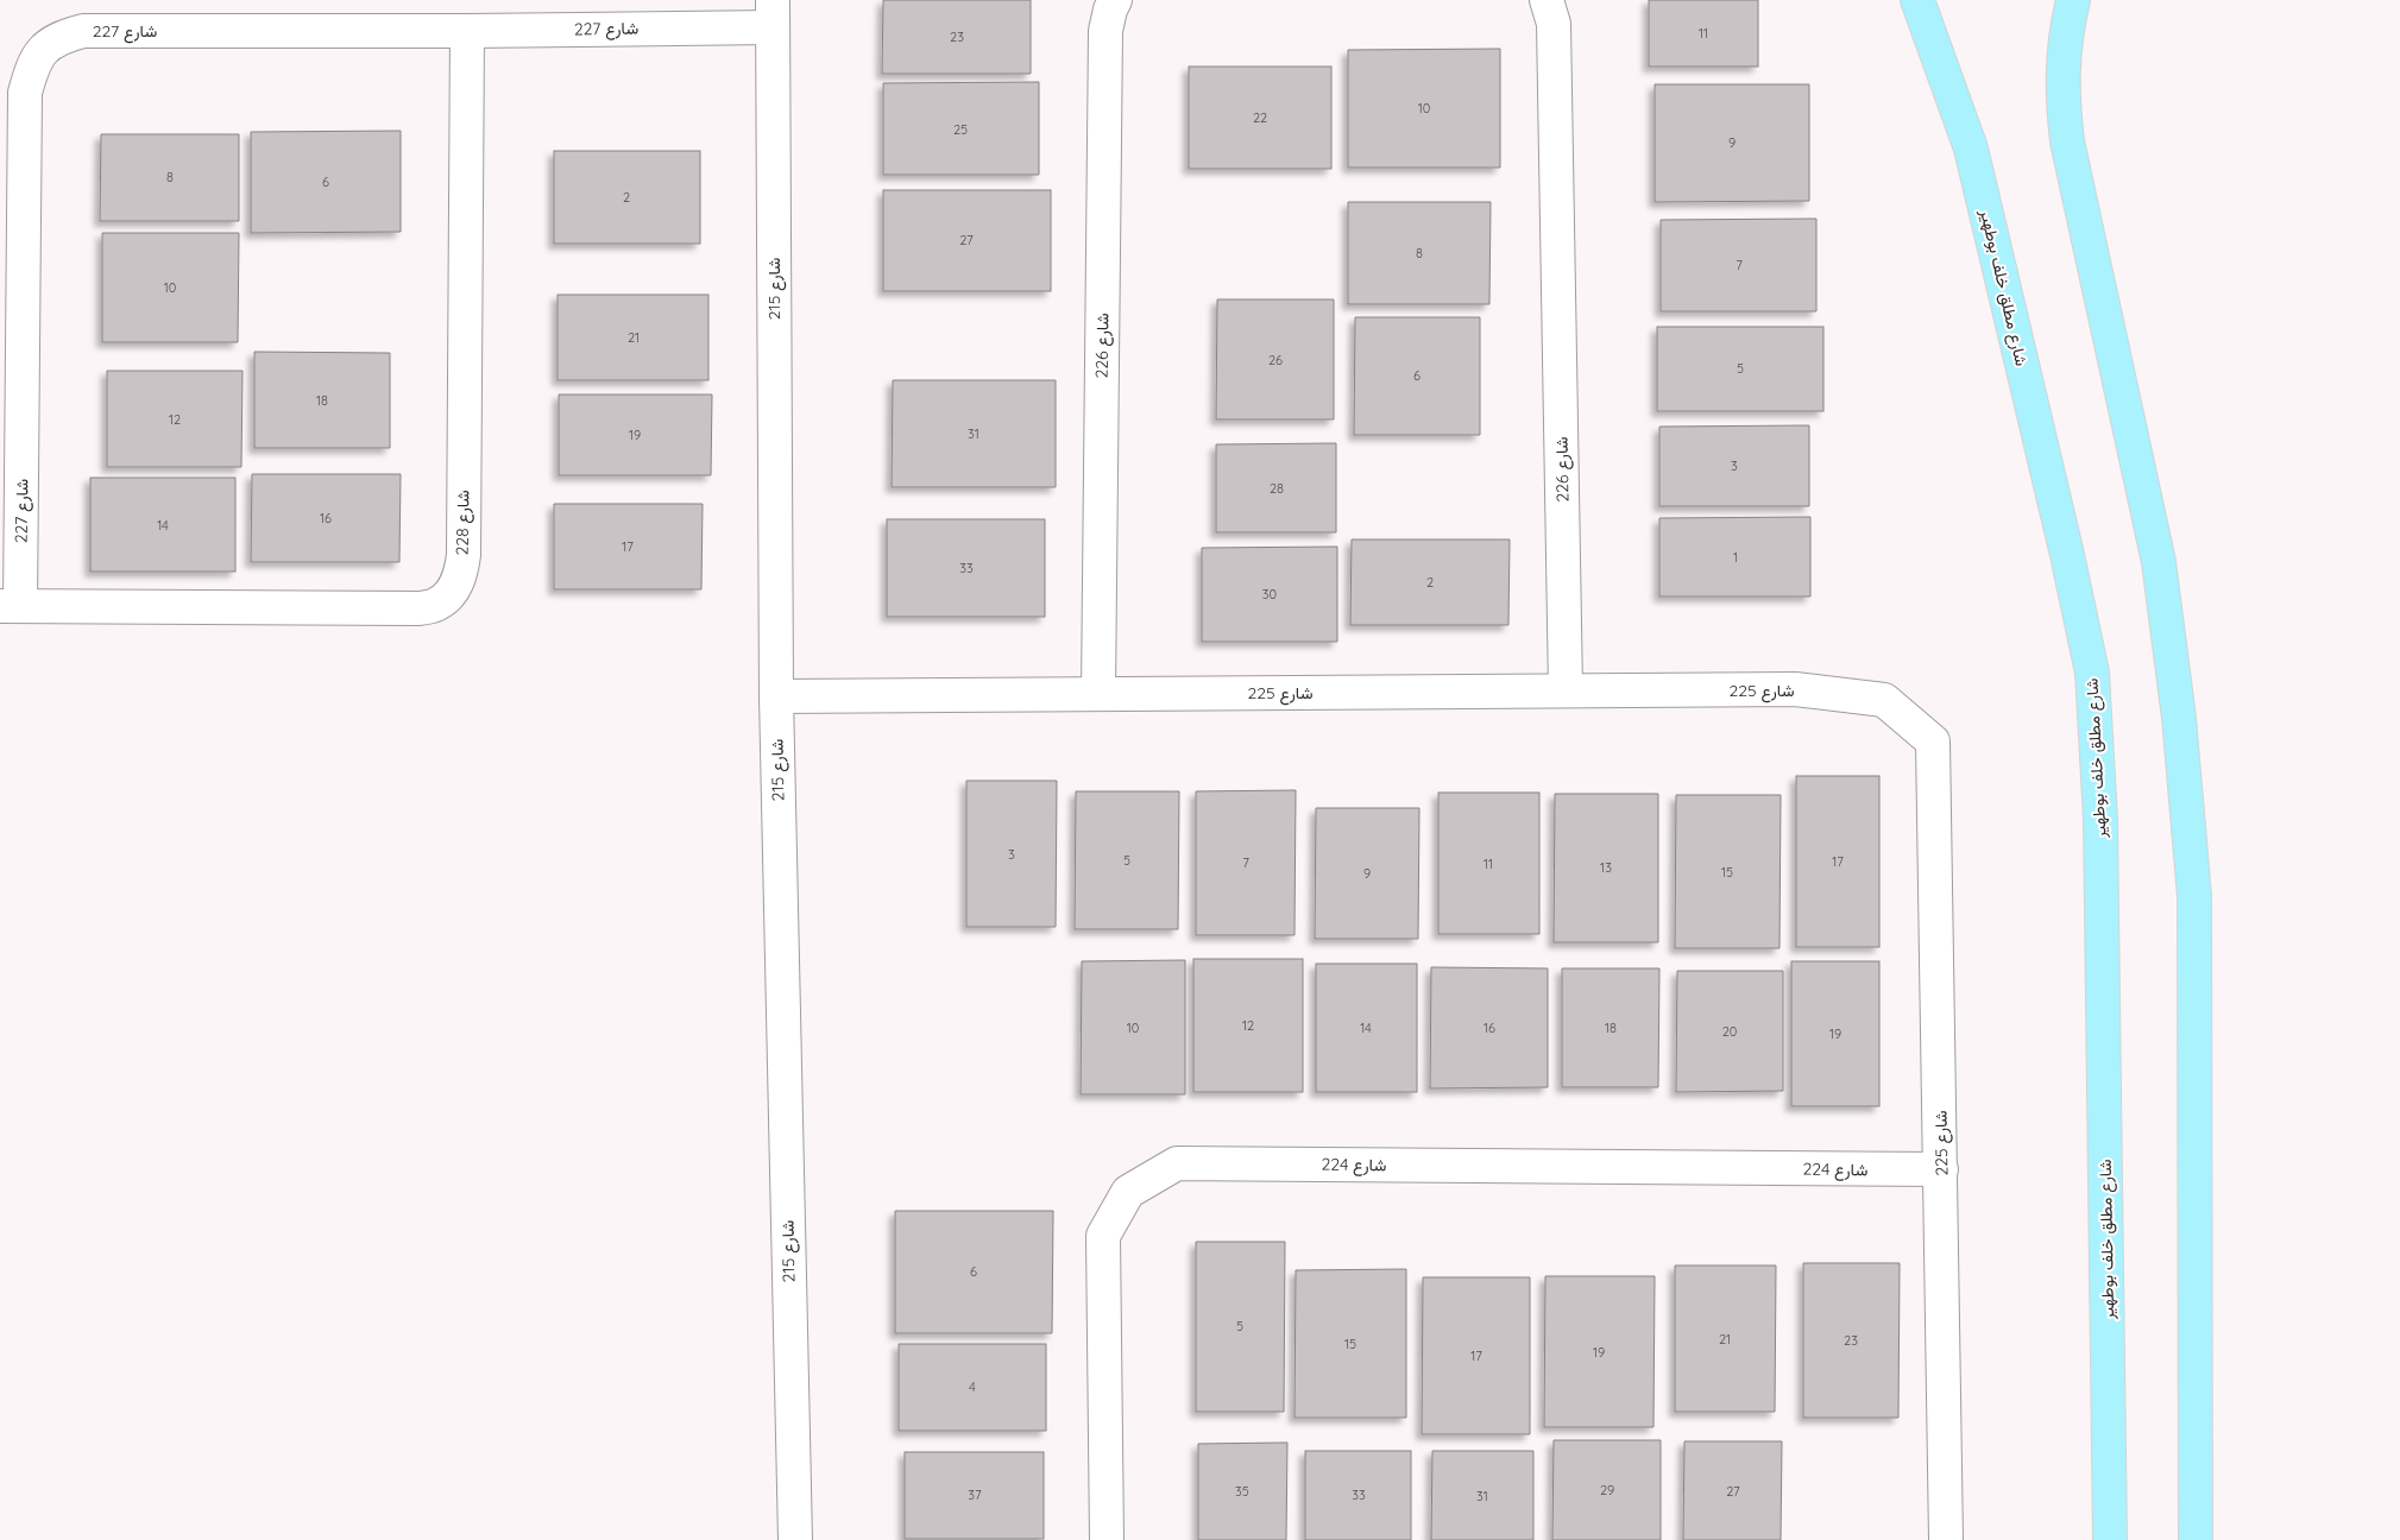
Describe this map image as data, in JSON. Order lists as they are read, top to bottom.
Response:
{
  "streets": {
    "main road": ["شارع مطلق خلف بوطهير"],
    "street": [
      "شارع 227",
      "شارع 215",
      "شارع 226",
      "شارع 228",
      "شارع 225",
      "شارع 224"
    ]
  },
  "crossings": [
    ["شارع 227", "شارع 215"],
    ["شارع 227", "شارع 228"],
    ["شارع 215", "شارع 225"],
    ["شارع 226", "شارع 225"],
    ["شارع 225", "شارع 224"]
  ],
  "house_numbers": [
    "11",
    "23",
    "10",
    "22",
    "25",
    "9",
    "8",
    "6",
    "2",
    "27",
    "8",
    "7",
    "10",
    "21",
    "26",
    "5",
    "6",
    "18",
    "12",
    "31",
    "19",
    "3",
    "28",
    "16",
    "14",
    "17",
    "1",
    "33",
    "2",
    "30",
    "3",
    "5",
    "17",
    "7",
    "11",
    "13",
    "15",
    "9",
    "12",
    "10",
    "14",
    "16",
    "18",
    "20",
    "19",
    "6",
    "5",
    "21",
    "23",
    "15",
    "19",
    "17",
    "4",
    "29",
    "35",
    "27",
    "37",
    "33",
    "31"
  ]
}
